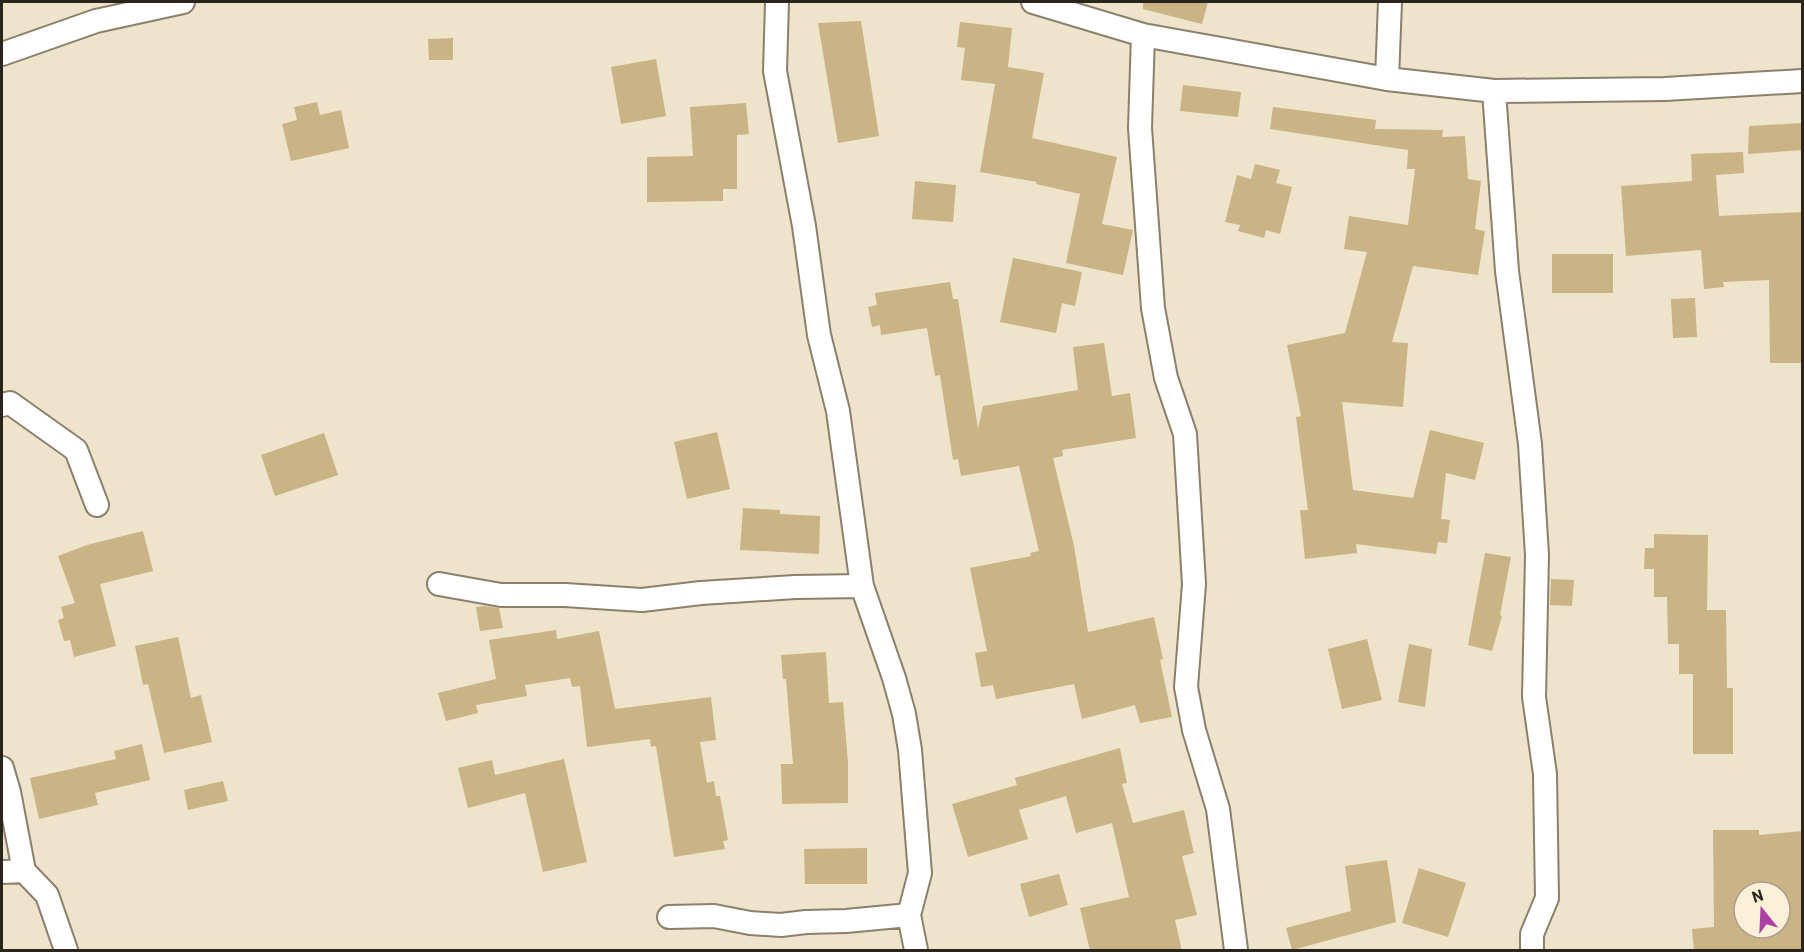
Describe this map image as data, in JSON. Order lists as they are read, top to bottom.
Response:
{
  "north": "top"
}
